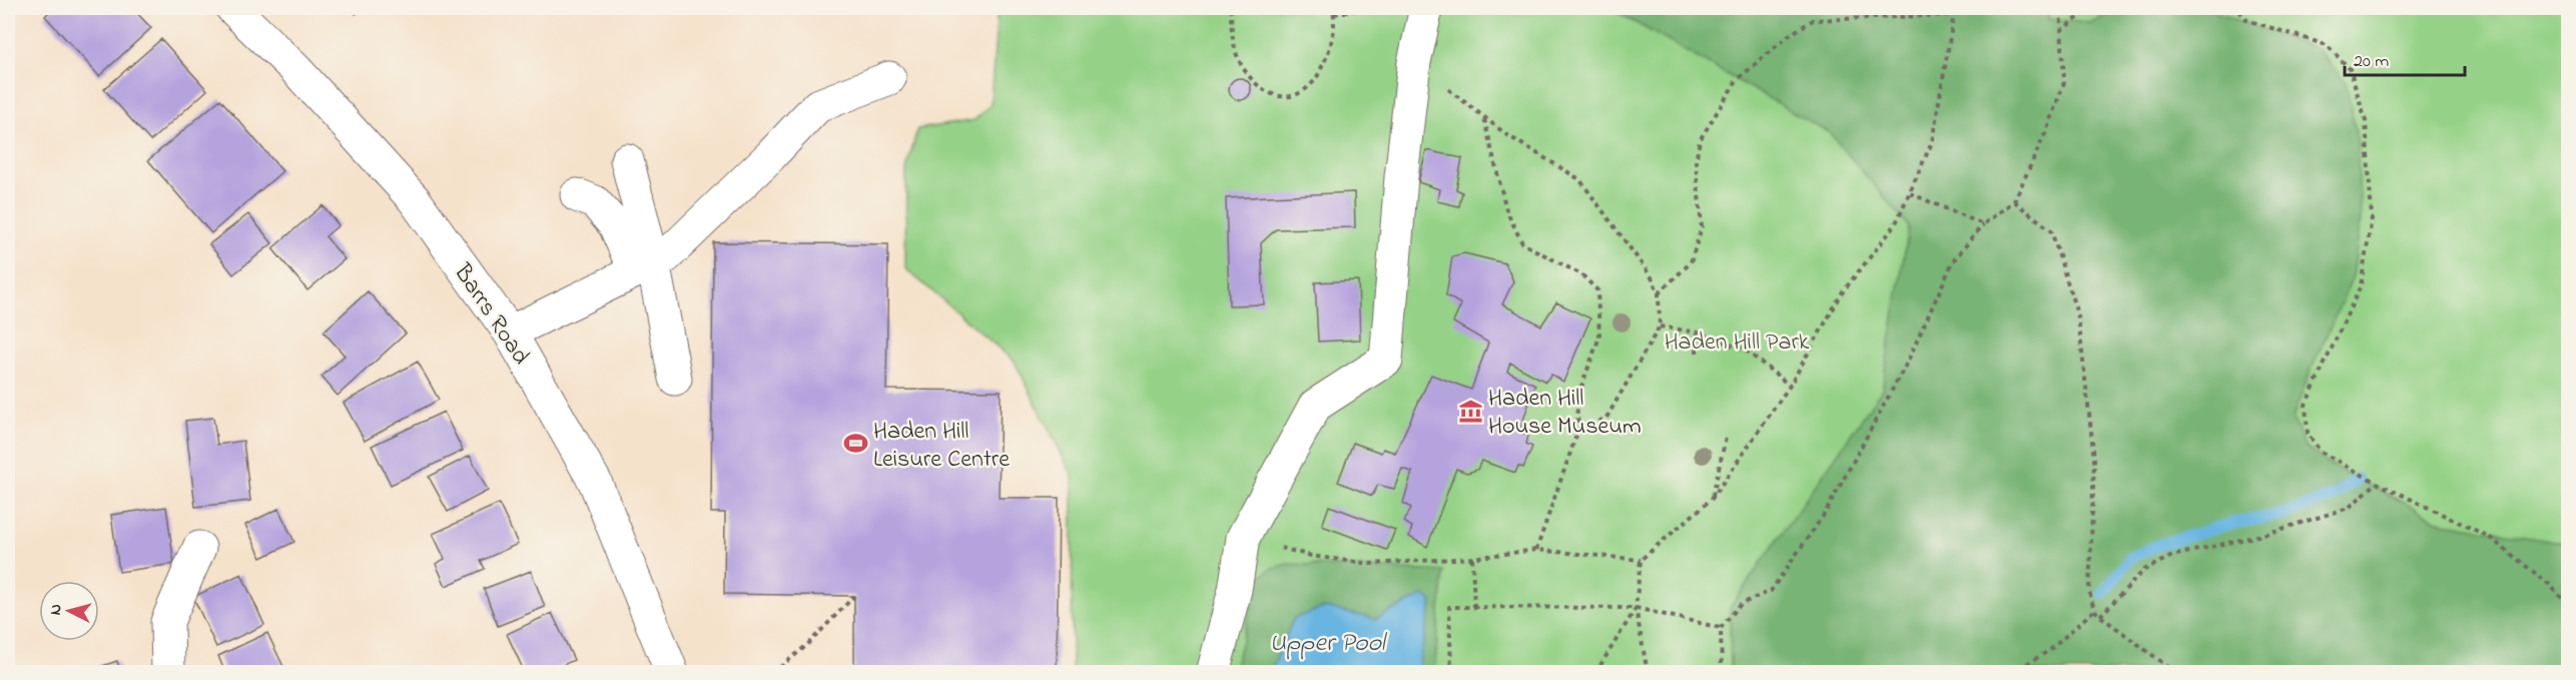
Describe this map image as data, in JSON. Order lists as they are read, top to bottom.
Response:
{
  "streets": {
    "street": ["Barrs Road"]
  },
  "water": ["Upper Pool"],
  "parks": ["Haden Hill Park"],
  "places": {
    "museum": ["Haden Hill House Museum"],
    "sports": ["Haden Hill Leisure Centre"]
  },
  "scale_bar": "20 m",
  "north": "left"
}
